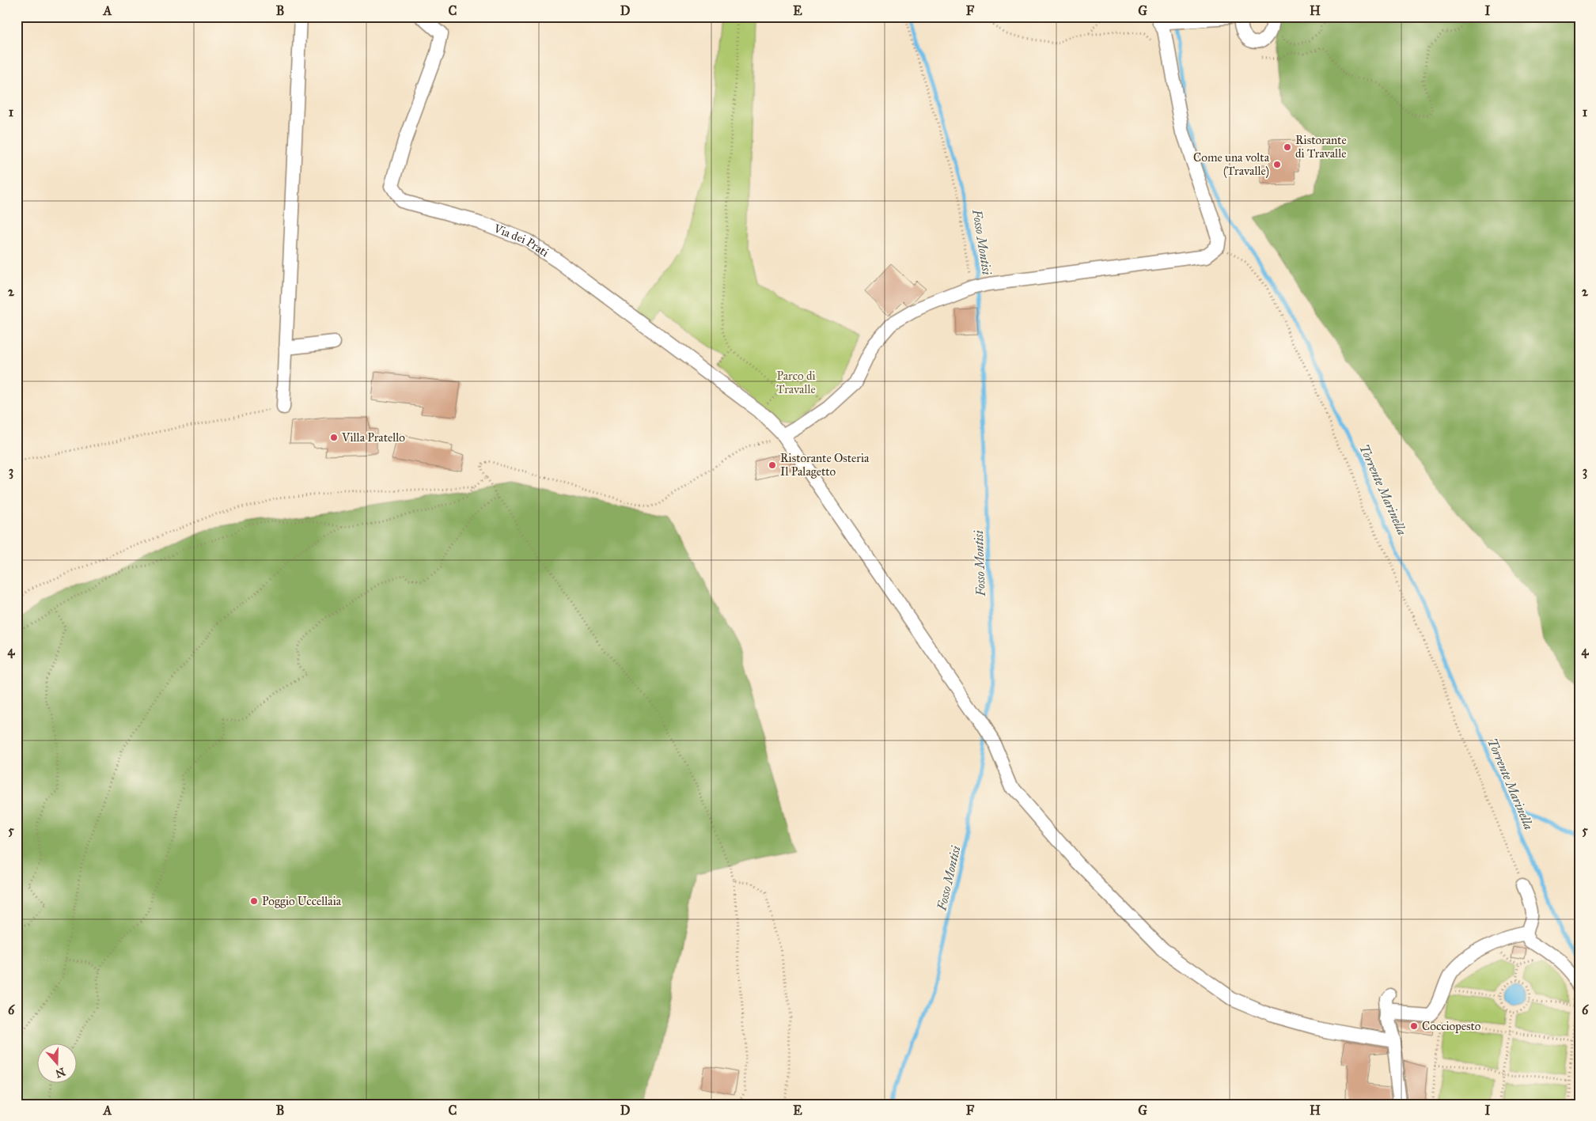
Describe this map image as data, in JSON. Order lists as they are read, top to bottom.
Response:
{
  "streets": {
    "street": ["Via dei Prati"]
  },
  "water": ["Fosso Montisi", "Torrente Marinella"],
  "parks": ["Parco di Travalle"],
  "places": [
    "Ristorante di Travalle",
    "Come una volta (Travalle)",
    "Villa Pratello",
    "Ristorante Osteria Il Palagetto",
    "Poggio Uccellaia",
    "Cocciopesto"
  ],
  "north": "bottom",
  "grid": {
    "columns": [
      "A",
      "B",
      "C",
      "D",
      "E",
      "F",
      "G",
      "H",
      "I"
    ],
    "rows": [
      "1",
      "2",
      "3",
      "4",
      "5",
      "6"
    ]
  }
}
